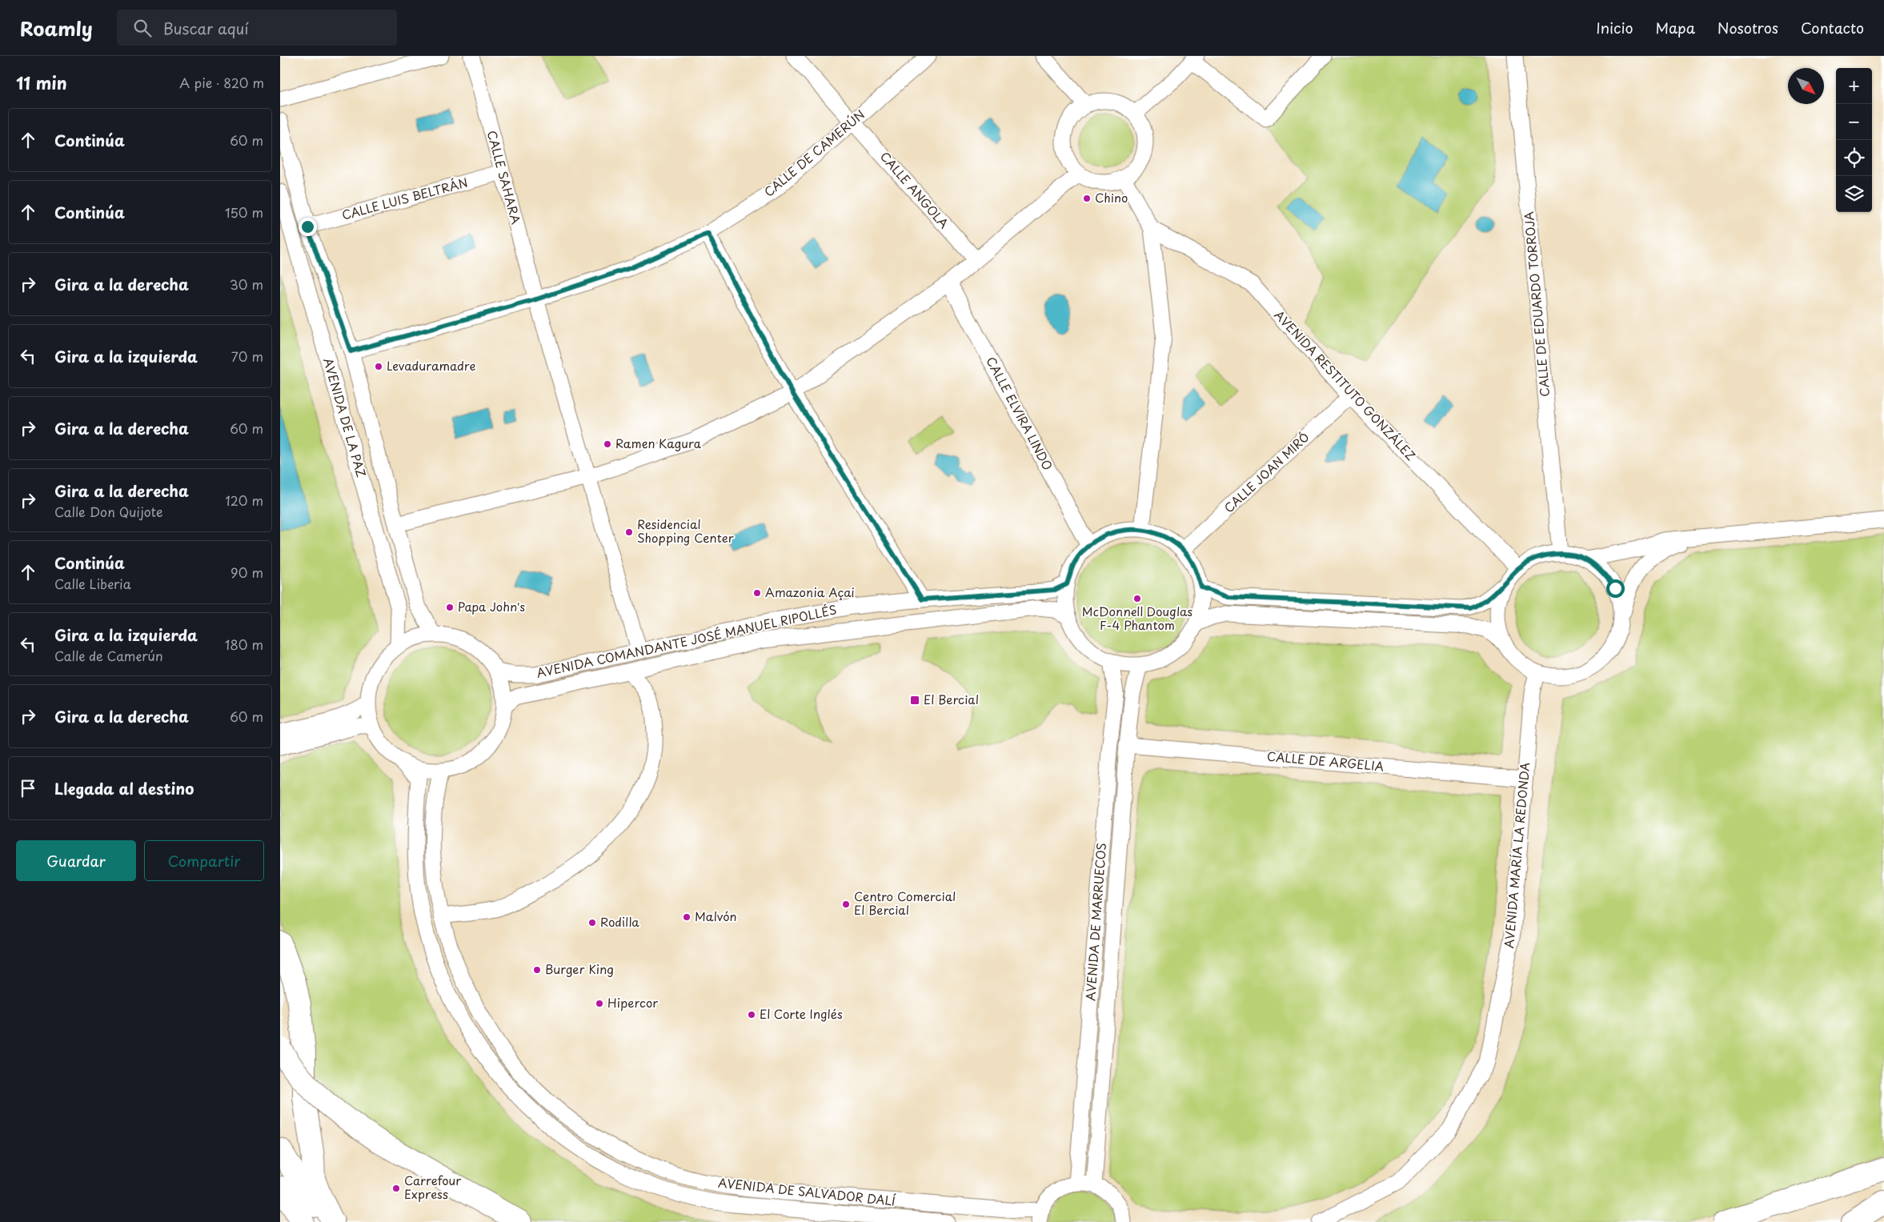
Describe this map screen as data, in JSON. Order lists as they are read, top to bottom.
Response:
{
  "streets": {
    "street": [
      "CALLE DE CAMERÚN",
      "CALLE SAHARA",
      "CALLE ANGOLA",
      "CALLE LUIS BELTRÁN",
      "CALLE DE EDUARDO TORROJA",
      "AVENIDA RESTITUTO GONZÁLEZ",
      "CALLE ELVIRA LINDO",
      "AVENIDA DE LA PAZ",
      "CALLE JOAN MIRÓ",
      "AVENIDA COMANDANTE JOSÉ MANUEL RIPOLLÉS",
      "CALLE DE ARGELIA",
      "AVENIDA MARÍA LA REDONDA",
      "AVENIDA DE MARRUECOS",
      "AVENIDA DE SALVADOR DALÍ"
    ]
  },
  "crossings": [
    ["CALLE DE CAMERÚN", "CALLE SAHARA"],
    ["CALLE DE CAMERÚN", "CALLE ANGOLA"],
    ["CALLE SAHARA", "CALLE LUIS BELTRÁN"],
    ["CALLE SAHARA", "AVENIDA COMANDANTE JOSÉ MANUEL RIPOLLÉS"],
    ["CALLE DE EDUARDO TORROJA", "AVENIDA RESTITUTO GONZÁLEZ"],
    ["CALLE DE EDUARDO TORROJA", "AVENIDA MARÍA LA REDONDA"],
    ["AVENIDA RESTITUTO GONZÁLEZ", "CALLE JOAN MIRÓ"],
    ["AVENIDA RESTITUTO GONZÁLEZ", "AVENIDA MARÍA LA REDONDA"],
    ["CALLE ELVIRA LINDO", "CALLE JOAN MIRÓ"],
    ["CALLE ELVIRA LINDO", "AVENIDA COMANDANTE JOSÉ MANUEL RIPOLLÉS"],
    ["CALLE ELVIRA LINDO", "AVENIDA DE MARRUECOS"],
    ["AVENIDA DE LA PAZ", "AVENIDA COMANDANTE JOSÉ MANUEL RIPOLLÉS"],
    ["AVENIDA DE LA PAZ", "AVENIDA DE SALVADOR DALÍ"],
    ["CALLE JOAN MIRÓ", "AVENIDA COMANDANTE JOSÉ MANUEL RIPOLLÉS"],
    ["CALLE JOAN MIRÓ", "AVENIDA DE MARRUECOS"],
    ["AVENIDA COMANDANTE JOSÉ MANUEL RIPOLLÉS", "AVENIDA DE MARRUECOS"],
    ["AVENIDA COMANDANTE JOSÉ MANUEL RIPOLLÉS", "AVENIDA DE SALVADOR DALÍ"],
    ["CALLE DE ARGELIA", "AVENIDA MARÍA LA REDONDA"],
    ["CALLE DE ARGELIA", "AVENIDA DE MARRUECOS"]
  ],
  "places": {
    "other": [
      "Chino",
      "Levaduramadre",
      "Ramen Kagura",
      "Residencial Shopping Center",
      "Amazonia Açai",
      "McDonnell Douglas F-4 Phantom",
      "Papa John's",
      "Centro Comercial El Bercial",
      "Malvón",
      "Rodilla",
      "Burger King",
      "Hipercor",
      "El Corte Inglés",
      "Carrefour Express"
    ],
    "transit": ["El Bercial"]
  },
  "north": "bottom right",
  "page": {
    "header": "Roamly",
    "search": "Buscar aquí",
    "nav": [
      "Inicio",
      "Mapa",
      "Nosotros",
      "Contacto"
    ],
    "heading": ["11 min", "A pie · 820 m"],
    "map_buttons": ["+", "−"],
    "list": [
      ["Continúa", "60 m"],
      ["Continúa", "150 m"],
      ["Gira a la derecha", "30 m"],
      ["Gira a la izquierda", "70 m"],
      ["Gira a la derecha", "60 m"],
      ["Gira a la derecha", "Calle Don Quijote", "120 m"],
      ["Continúa", "Calle Liberia", "90 m"],
      ["Gira a la izquierda", "Calle de Camerún", "180 m"],
      ["Gira a la derecha", "60 m"],
      "Llegada al destino"
    ],
    "buttons": ["Guardar", "Compartir"]
  }
}
